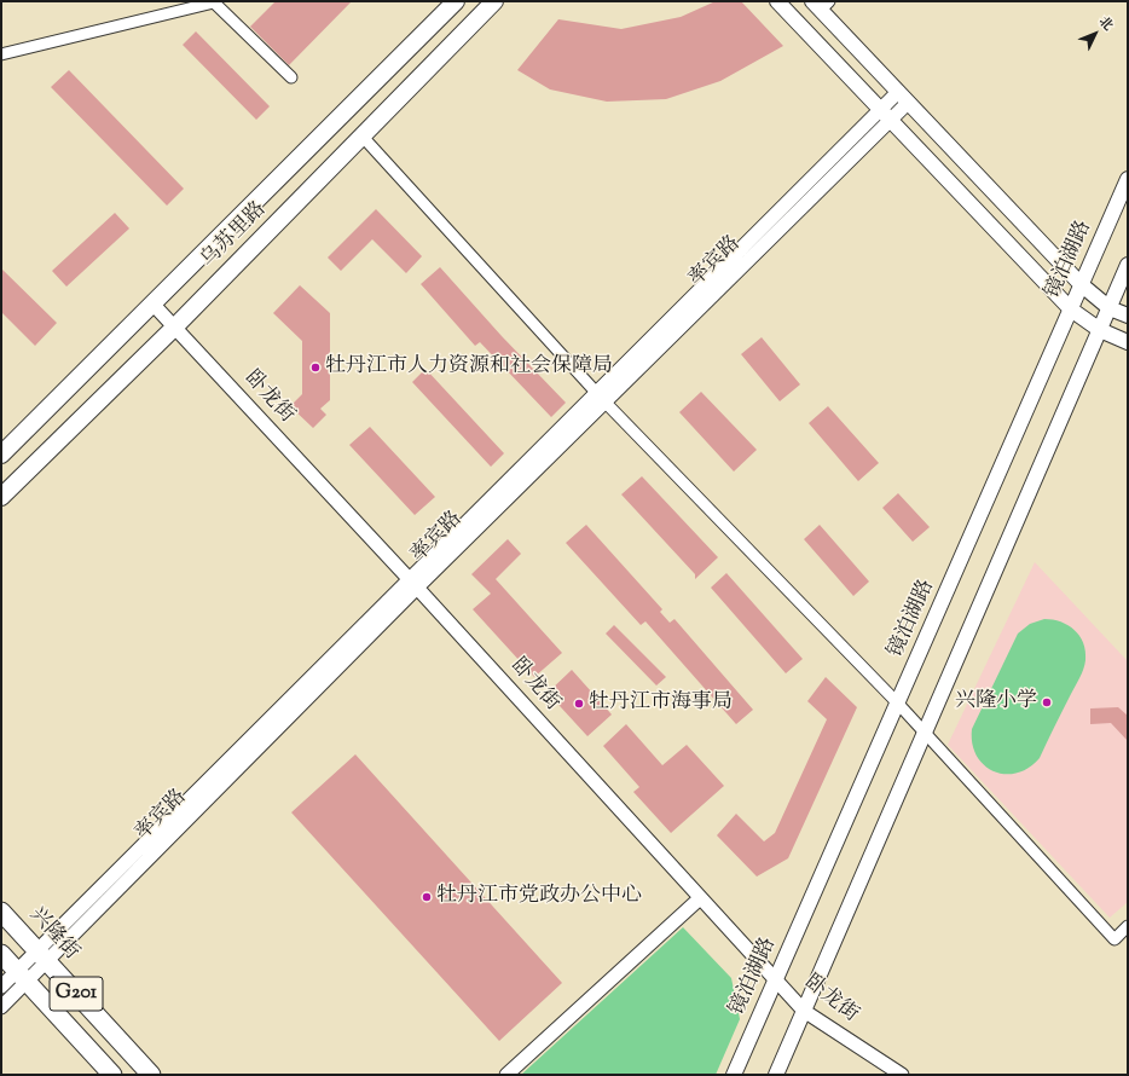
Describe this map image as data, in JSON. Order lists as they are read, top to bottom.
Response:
{
  "streets": {
    "highway": ["兴隆街", "G201"],
    "main road": ["乌苏里路", "镜泊湖路"],
    "street": ["率宾路", "卧龙街"]
  },
  "crossings": [
    ["乌苏里路", "卧龙街"],
    ["镜泊湖路", "卧龙街"],
    ["率宾路", "卧龙街"],
    ["率宾路", "兴隆街"],
    ["率宾路", "G201"]
  ],
  "places": [
    "牡丹江市人力资源和社会保障局",
    "兴隆小学",
    "牡丹江市海事局",
    "牡丹江市党政办公中心"
  ],
  "north": "top right"
}
